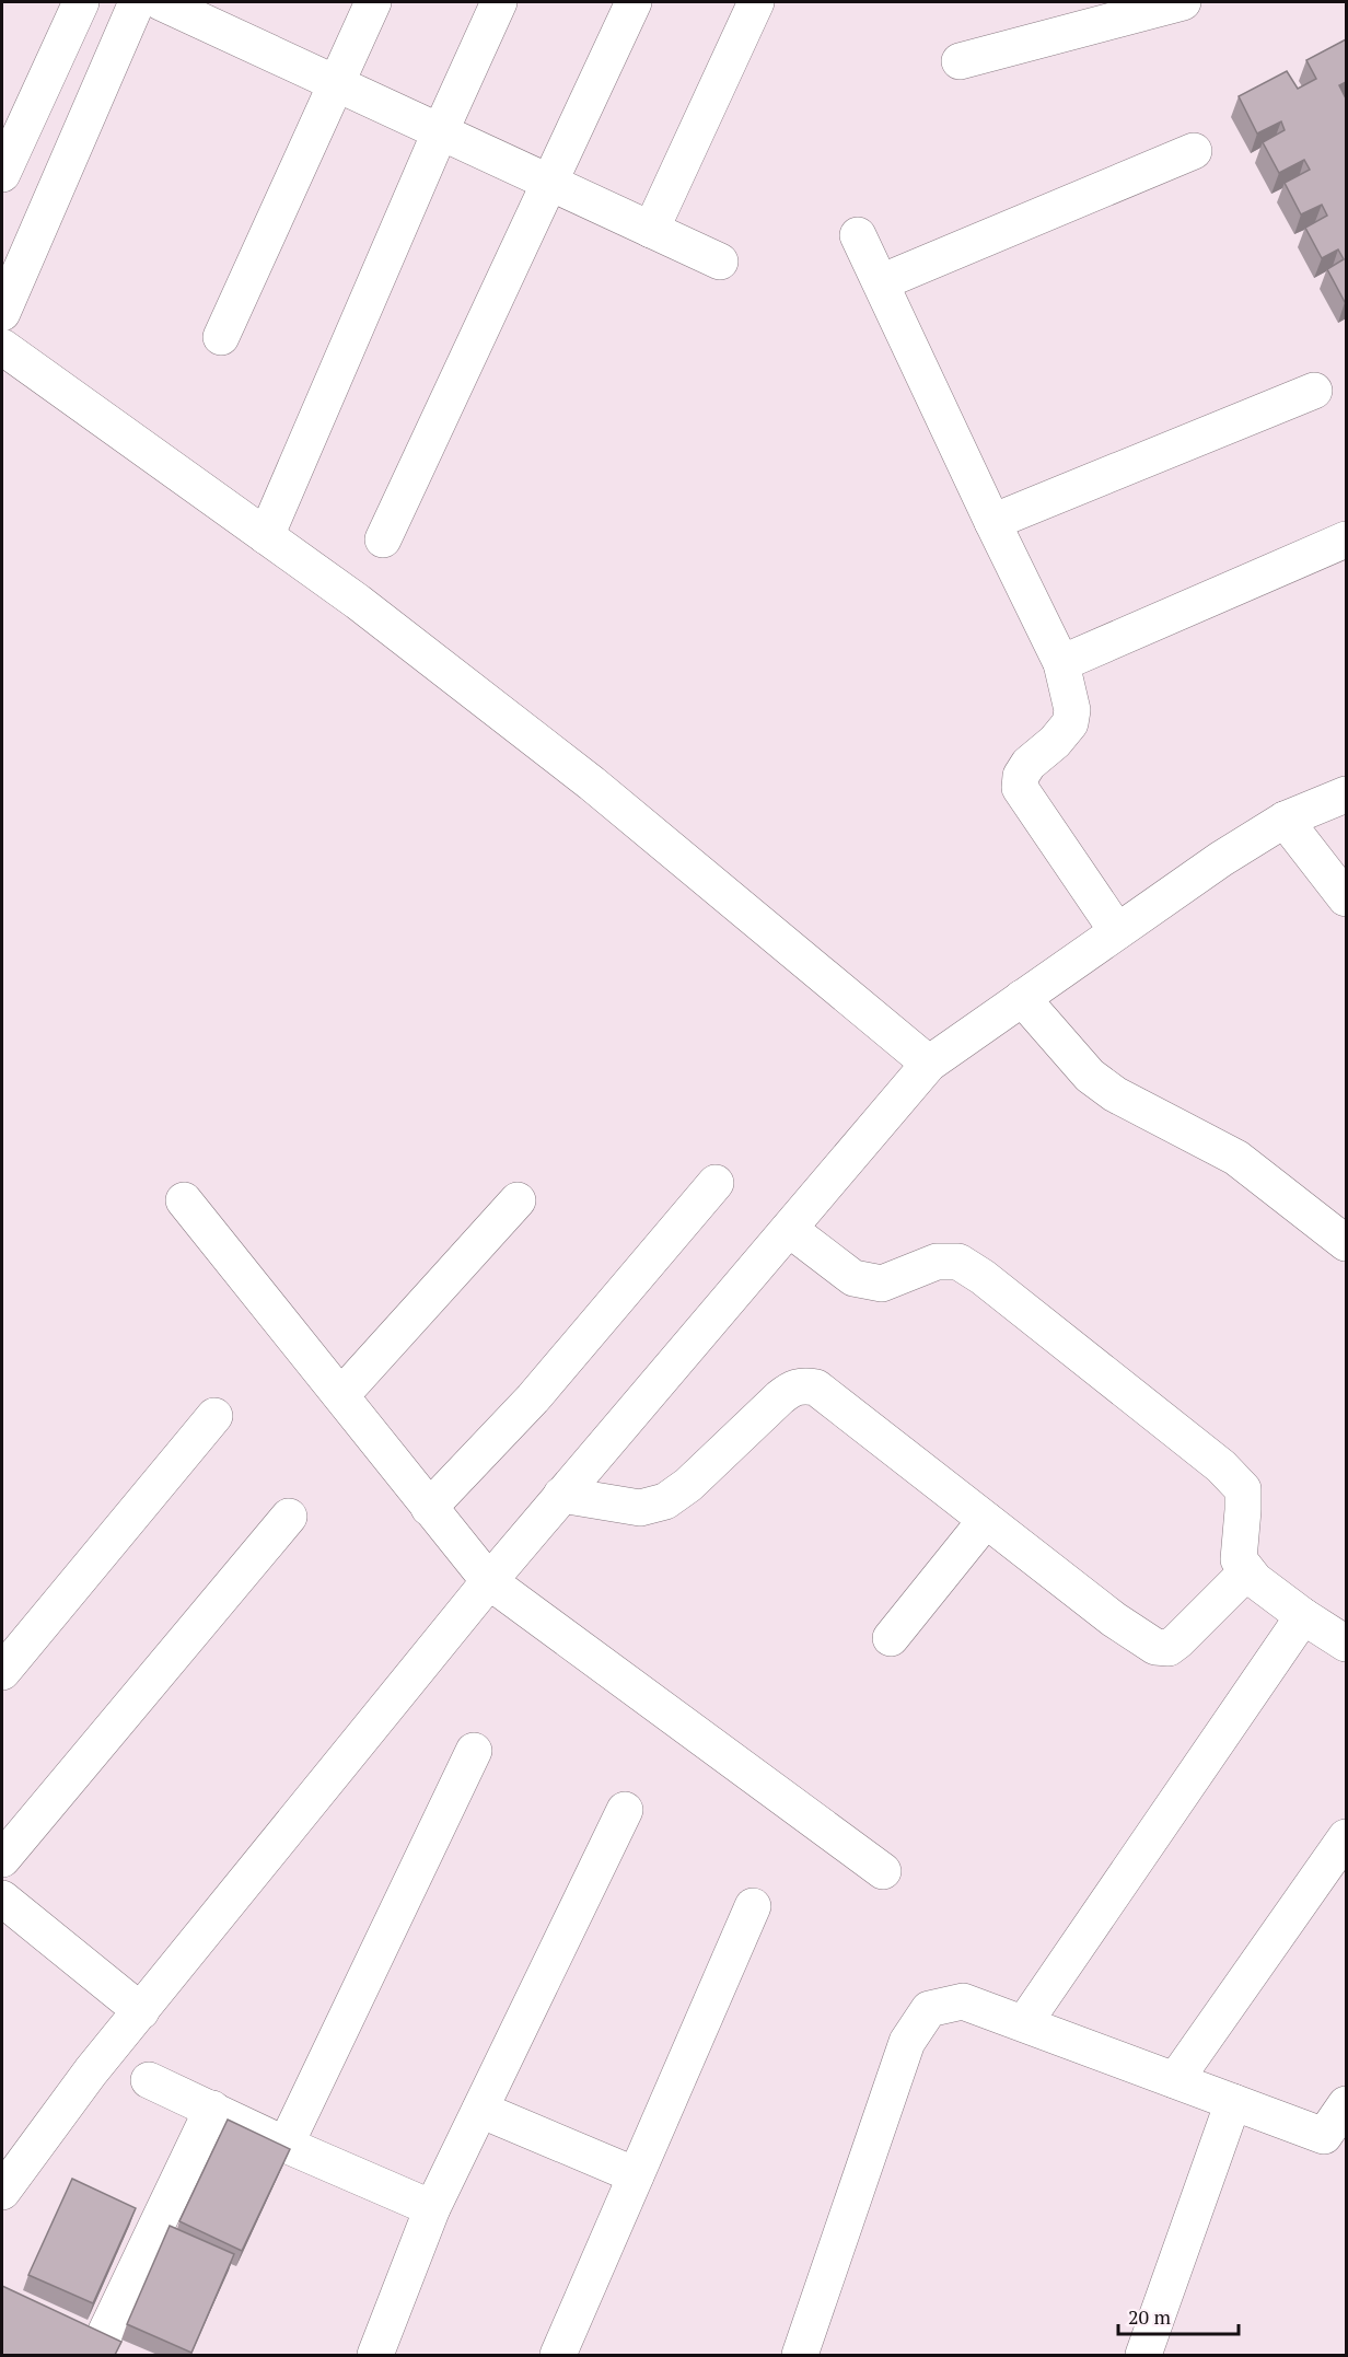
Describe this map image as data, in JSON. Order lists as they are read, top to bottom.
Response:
{
  "scale_bar": "20 m"
}
